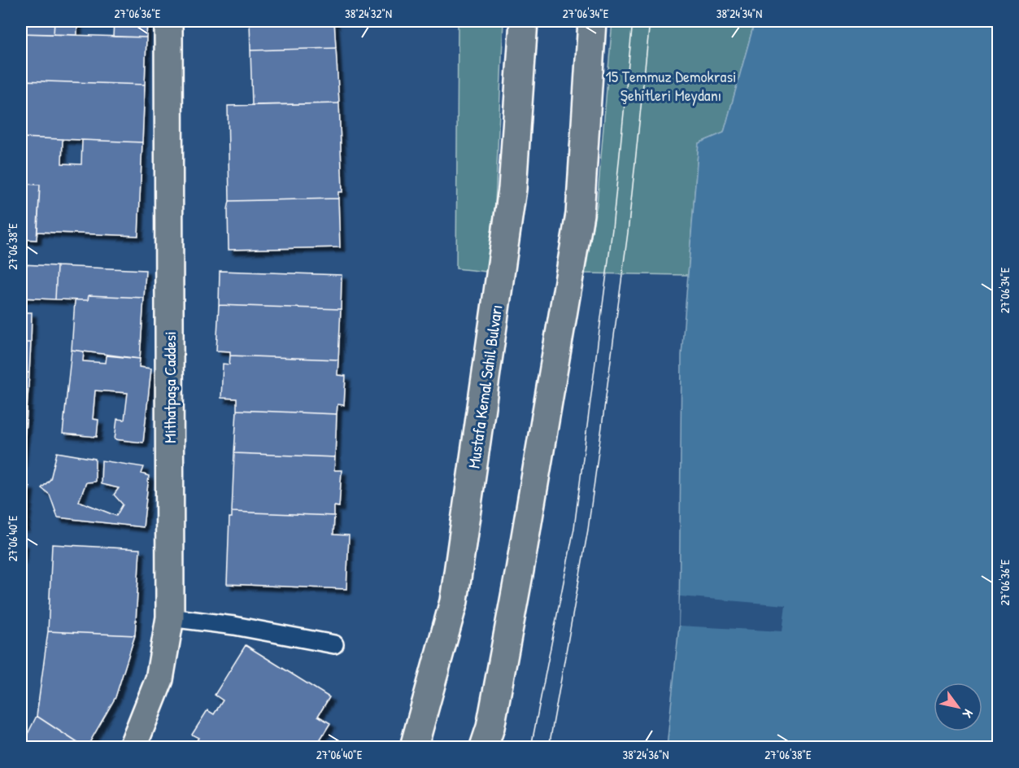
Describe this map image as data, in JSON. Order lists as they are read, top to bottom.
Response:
{
  "streets": {
    "main road": ["Mustafa Kemal Sahil Bulvarı", "Mithatpaşa Caddesi"]
  },
  "parks": ["15 Temmuz Demokrasi Şehitleri Meydanı"],
  "north": "bottom right",
  "coordinates": [
    "27°06'36\"E",
    "38°24'32\"N",
    "27°06'34\"E",
    "38°24'34\"N",
    "27°06'38\"E",
    "27°06'40\"E",
    "38°24'36\"N"
  ]
}
